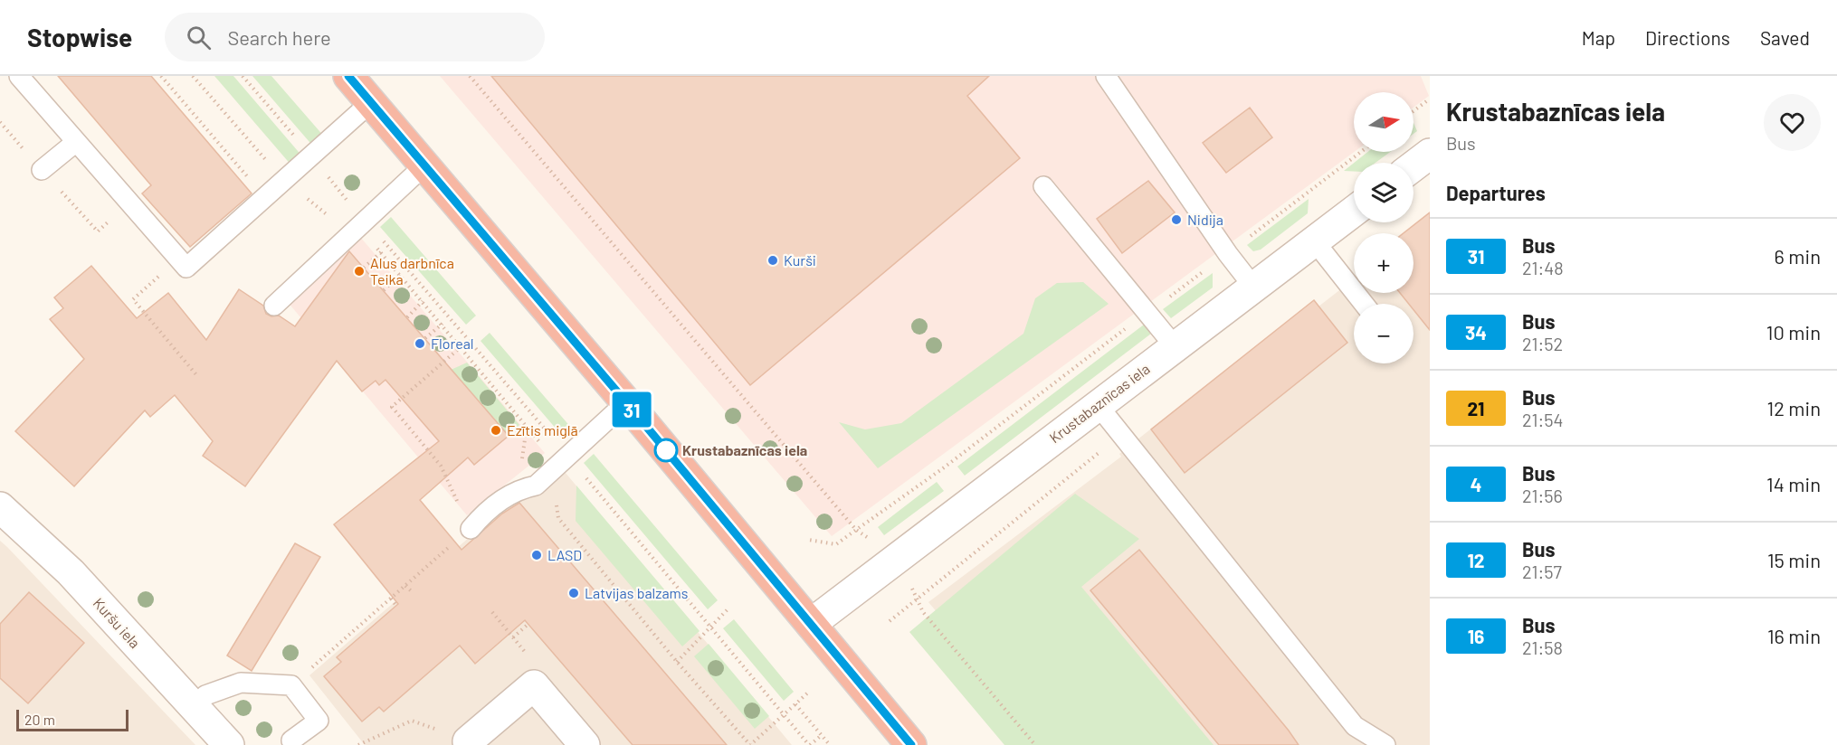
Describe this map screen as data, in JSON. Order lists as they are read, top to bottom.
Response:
{
  "streets": {
    "street": ["Krustabaznīcas iela", "Kuršu iela"]
  },
  "places": [
    "Nidija",
    "Kurši",
    "Alus darbnīca Teika",
    "Floreal",
    "Ezītis miglā",
    "Krustabaznīcas iela",
    "LASD",
    "Latvijas balzams"
  ],
  "lines": ["bus line 31"],
  "scale_bar": "20 m",
  "north": "right",
  "page": {
    "header": "Stopwise",
    "search": "Search here",
    "nav": ["Map", "Directions", "Saved"],
    "on_map": "31",
    "heading": [
      ["Krustabaznīcas iela", "Bus"],
      "Departures"
    ],
    "map_buttons": ["+", "−"],
    "list": [
      {
        "mark": "31",
        "name": "Bus",
        "note": "21:48",
        "value": "6 min"
      },
      {
        "mark": "34",
        "name": "Bus",
        "note": "21:52",
        "value": "10 min"
      },
      {
        "mark": "21",
        "name": "Bus",
        "note": "21:54",
        "value": "12 min"
      },
      {
        "mark": "4",
        "name": "Bus",
        "note": "21:56",
        "value": "14 min"
      },
      {
        "mark": "12",
        "name": "Bus",
        "note": "21:57",
        "value": "15 min"
      },
      {
        "mark": "16",
        "name": "Bus",
        "note": "21:58",
        "value": "16 min"
      }
    ],
    "scale": "20 m"
  }
}
